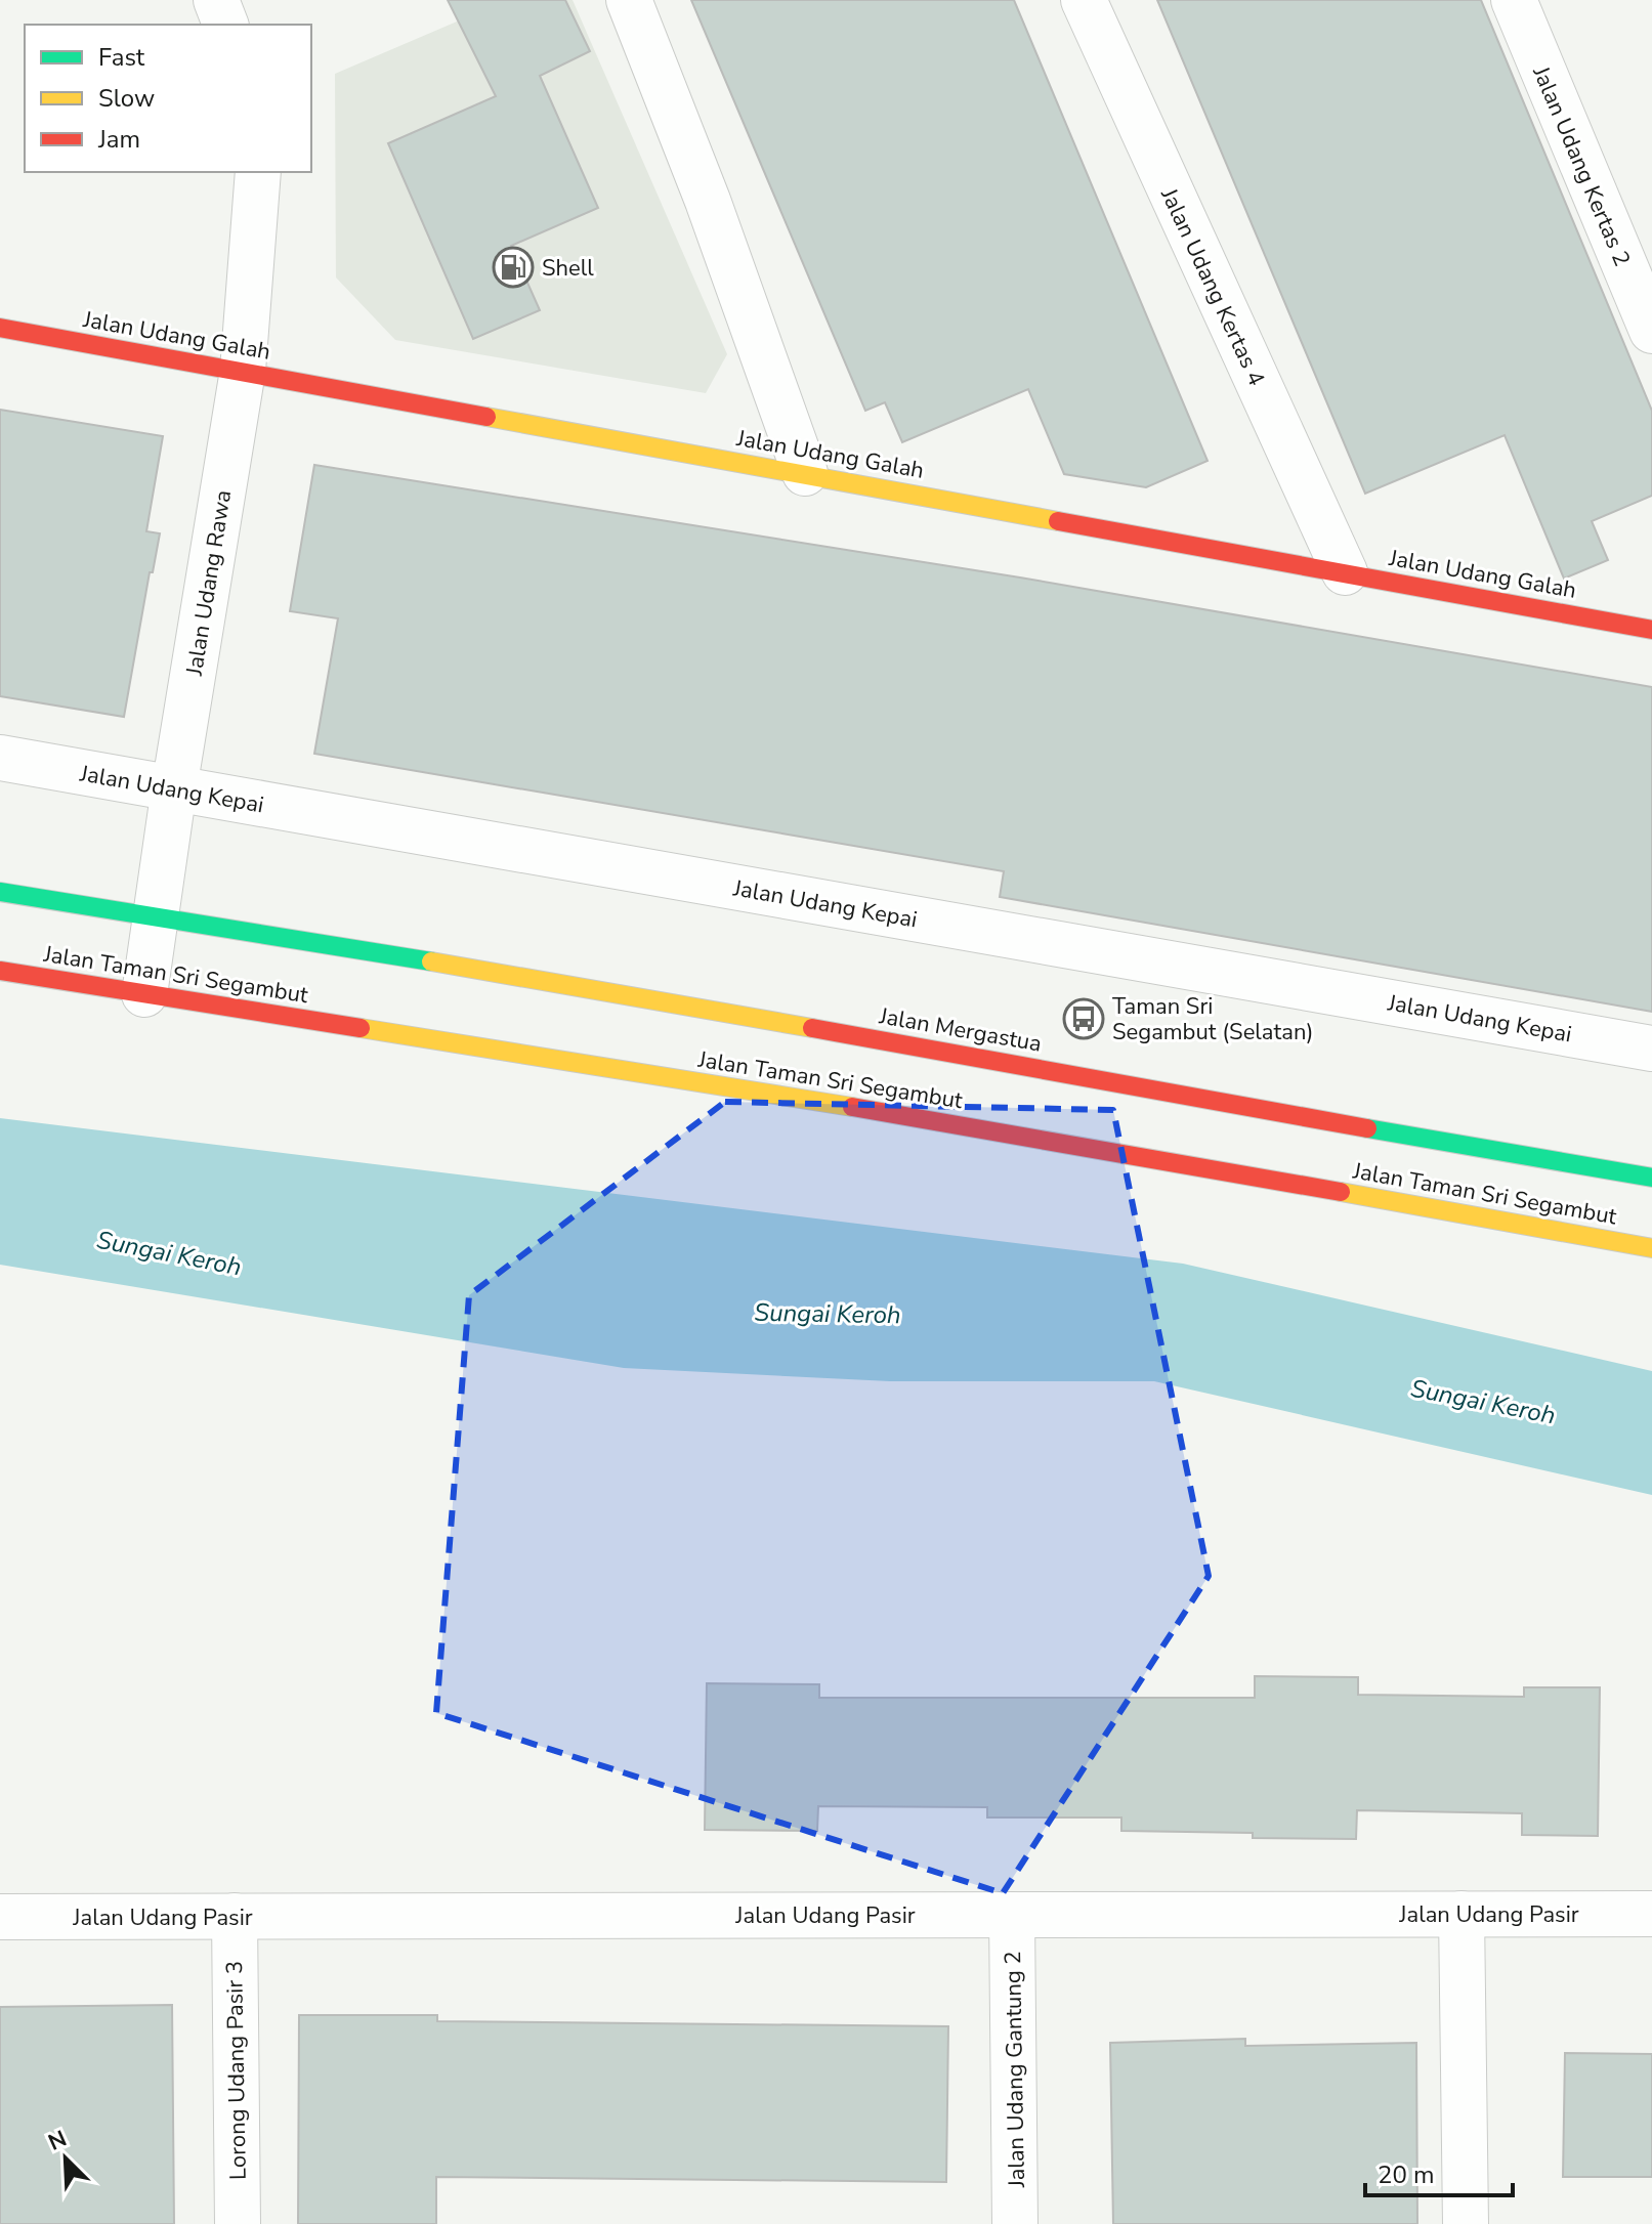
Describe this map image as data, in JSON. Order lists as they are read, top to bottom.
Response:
{
  "streets": {
    "street": [
      "Jalan Udang Kertas 2",
      "Jalan Udang Kertas 4",
      "Jalan Udang Galah",
      "Jalan Udang Rawa",
      "Jalan Udang Kepai",
      "Jalan Taman Sri Segambut",
      "Jalan Mergastua",
      "Jalan Udang Pasir",
      "Jalan Udang Gantung 2",
      "Lorong Udang Pasir 3"
    ]
  },
  "crossings": [
    ["Jalan Udang Kertas 4", "Jalan Udang Galah"],
    ["Jalan Udang Galah", "Jalan Udang Rawa"],
    ["Jalan Udang Rawa", "Jalan Udang Kepai"],
    ["Jalan Udang Rawa", "Jalan Taman Sri Segambut"],
    ["Jalan Udang Rawa", "Jalan Mergastua"],
    ["Jalan Taman Sri Segambut", "Jalan Mergastua"],
    ["Jalan Udang Pasir", "Jalan Udang Gantung 2"],
    ["Jalan Udang Pasir", "Lorong Udang Pasir 3"]
  ],
  "water": ["Sungai Keroh"],
  "places": {
    "fuel station": ["Shell"],
    "bus stop": ["Taman Sri Segambut (Selatan)"]
  },
  "legend": ["Fast", "Slow", "Jam"],
  "scale_bar": "20 m",
  "north": "top left"
}
